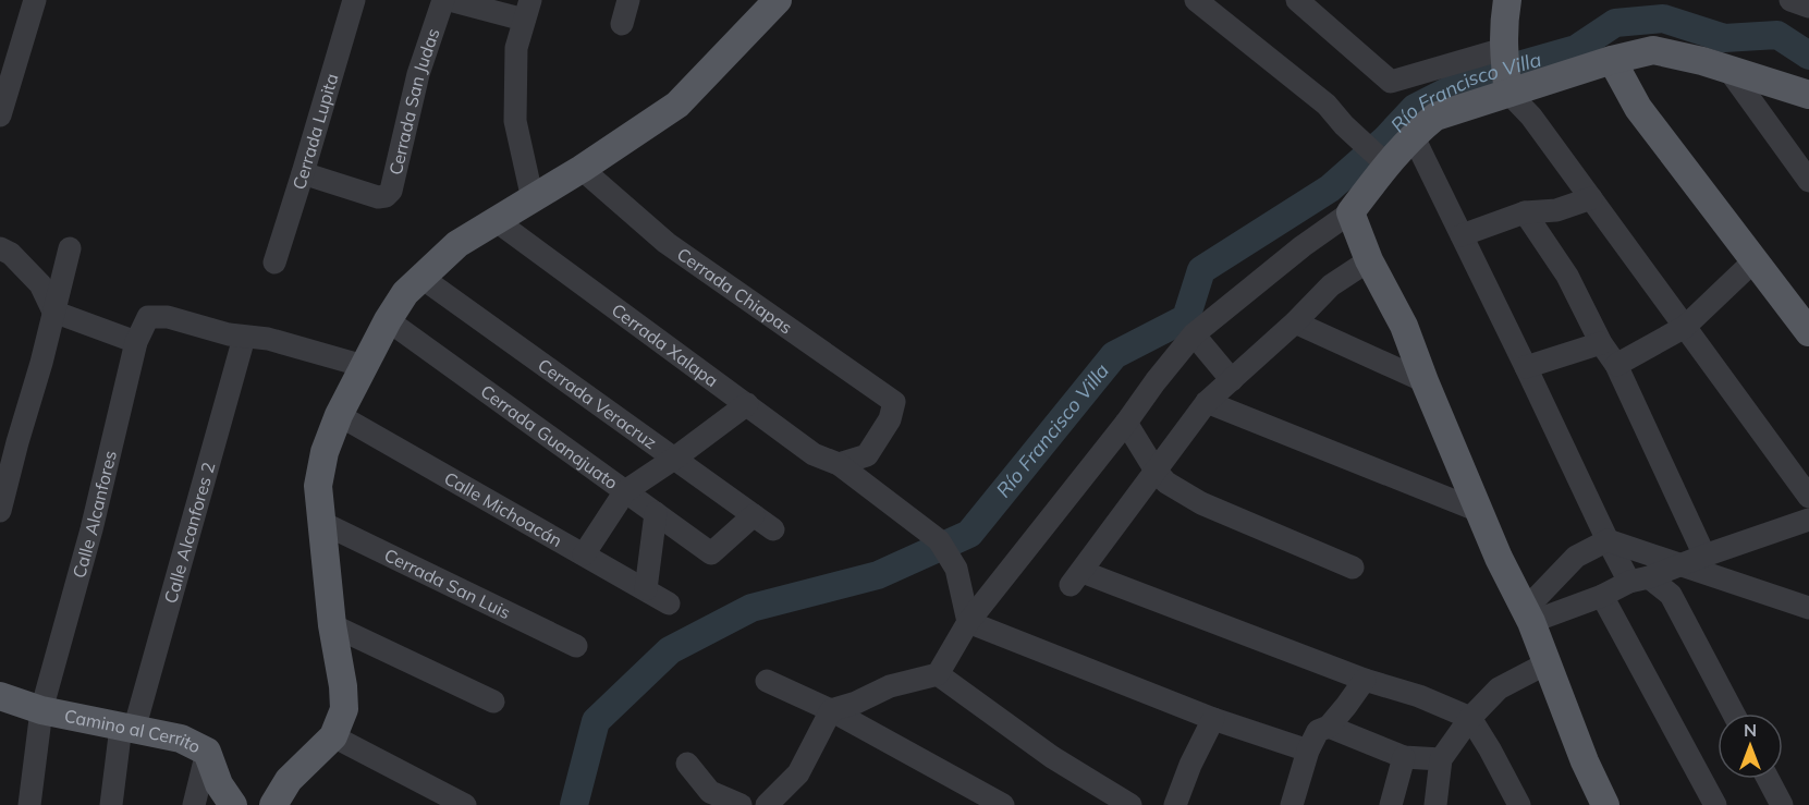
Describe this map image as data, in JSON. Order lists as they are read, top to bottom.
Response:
{
  "streets": {
    "main road": ["Camino al Cerrito"],
    "street": [
      "Cerrada San Judas",
      "Cerrada Lupita",
      "Cerrada Chiapas",
      "Cerrada Xalapa",
      "Cerrada Veracruz",
      "Cerrada Guanajuato",
      "Calle Michoacán",
      "Calle Alcanfores",
      "Calle Alcanfores 2",
      "Cerrada San Luis"
    ]
  },
  "crossings": [
    ["Cerrada San Judas", "Cerrada Lupita"],
    ["Cerrada Chiapas", "Cerrada Xalapa"],
    ["Cerrada Veracruz", "Cerrada Guanajuato"],
    ["Calle Alcanfores", "Calle Alcanfores 2"],
    ["Calle Alcanfores", "Camino al Cerrito"],
    ["Calle Alcanfores 2", "Camino al Cerrito"]
  ],
  "water": ["Río Francisco Villa"],
  "north": "top"
}
